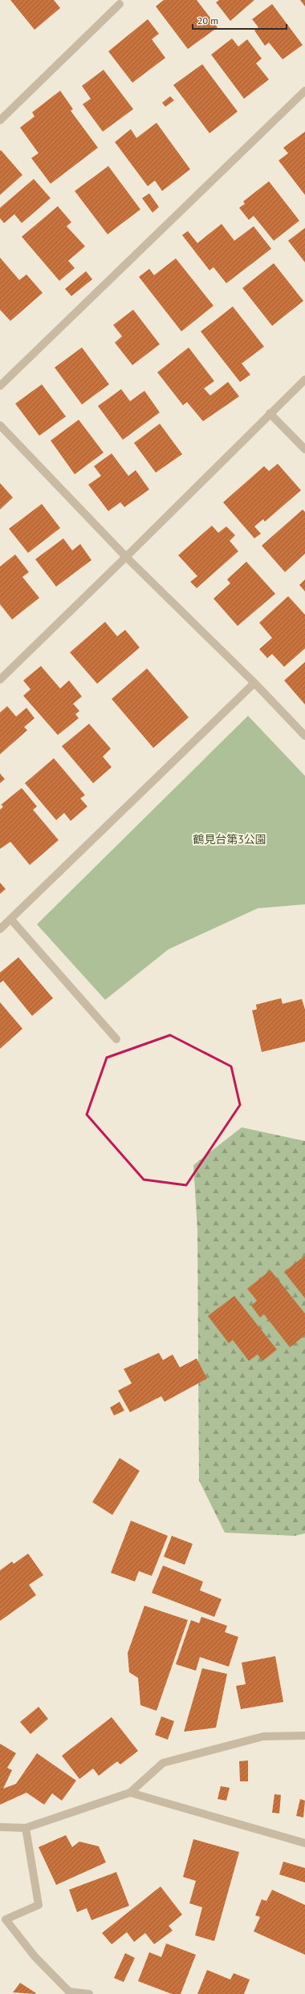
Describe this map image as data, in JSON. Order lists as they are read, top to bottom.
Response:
{
  "parks": ["鶴見台第3公園"],
  "scale_bar": "20 m"
}
